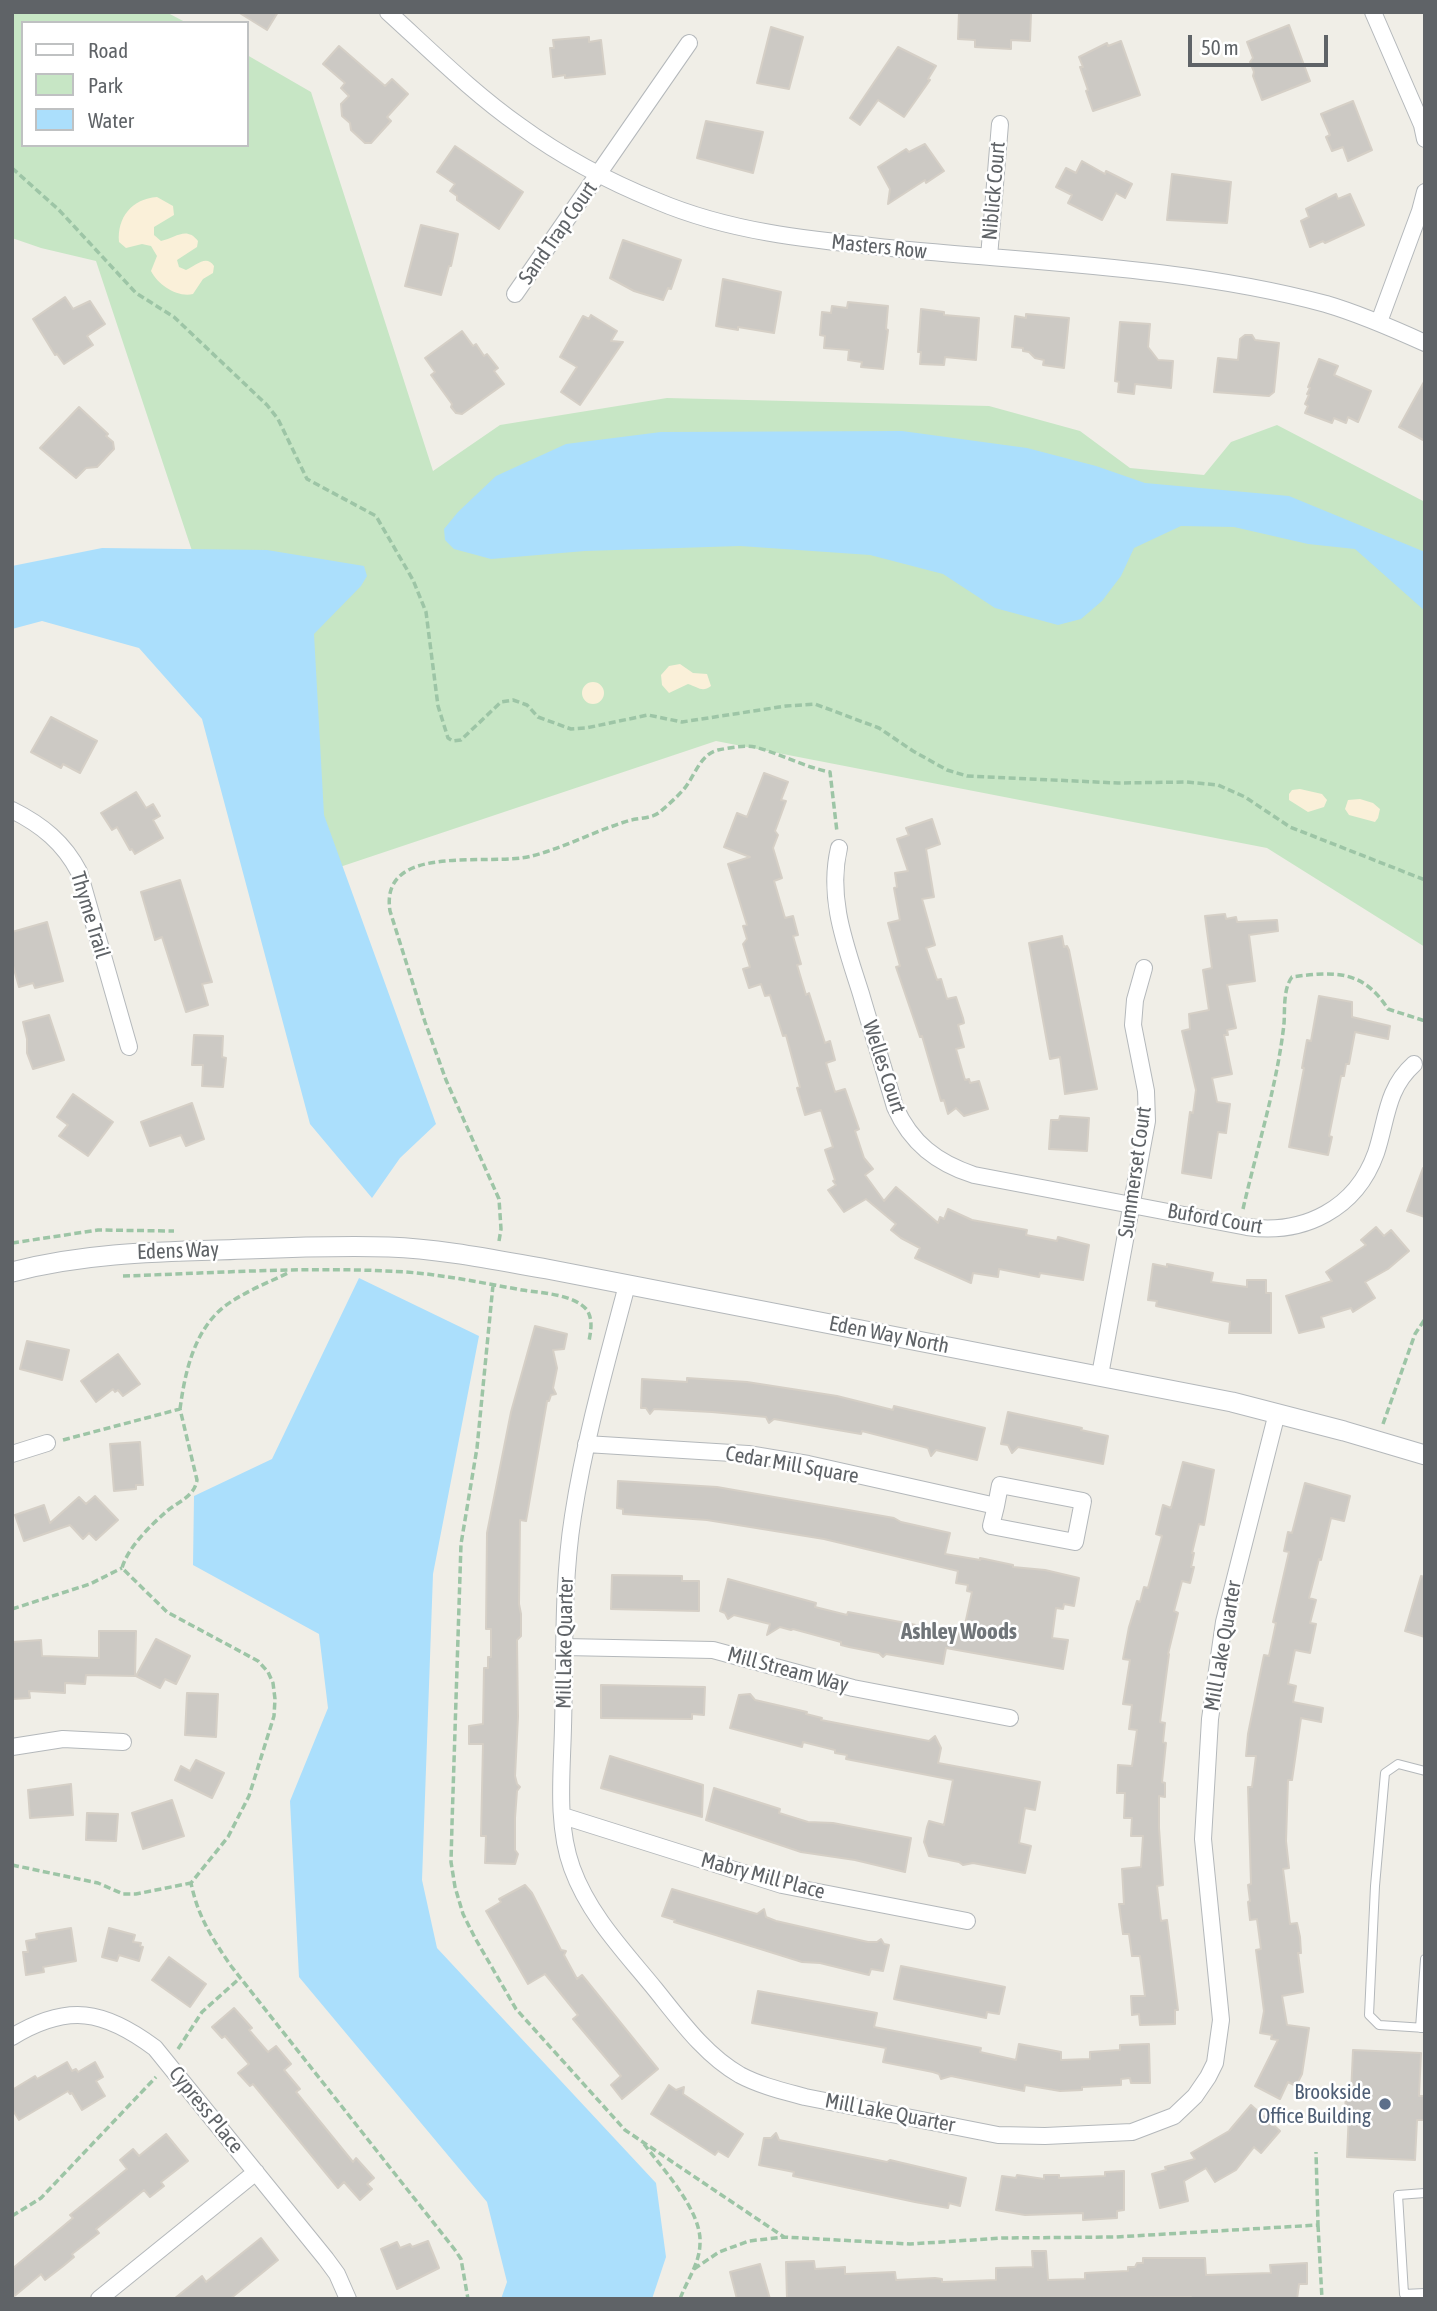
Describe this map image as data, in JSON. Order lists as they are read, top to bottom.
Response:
{
  "streets": {
    "street": [
      "Niblick Court",
      "Sand Trap Court",
      "Masters Row",
      "Thyme Trail",
      "Welles Court",
      "Summerset Court",
      "Buford Court",
      "Edens Way",
      "Eden Way North",
      "Cedar Mill Square",
      "Mill Lake Quarter",
      "Mill Stream Way",
      "Mabry Mill Place",
      "Cypress Place"
    ]
  },
  "crossings": [
    ["Niblick Court", "Masters Row"],
    ["Sand Trap Court", "Masters Row"],
    ["Welles Court", "Summerset Court"],
    ["Welles Court", "Buford Court"],
    ["Summerset Court", "Buford Court"],
    ["Summerset Court", "Eden Way North"],
    ["Edens Way", "Eden Way North"],
    ["Eden Way North", "Mill Lake Quarter"],
    ["Cedar Mill Square", "Mill Lake Quarter"],
    ["Mill Lake Quarter", "Mill Stream Way"],
    ["Mill Lake Quarter", "Mabry Mill Place"]
  ],
  "districts": ["Ashley Woods"],
  "places": ["Brookside Office Building"],
  "legend": ["Road", "Park", "Water"],
  "scale_bar": "50 m"
}
